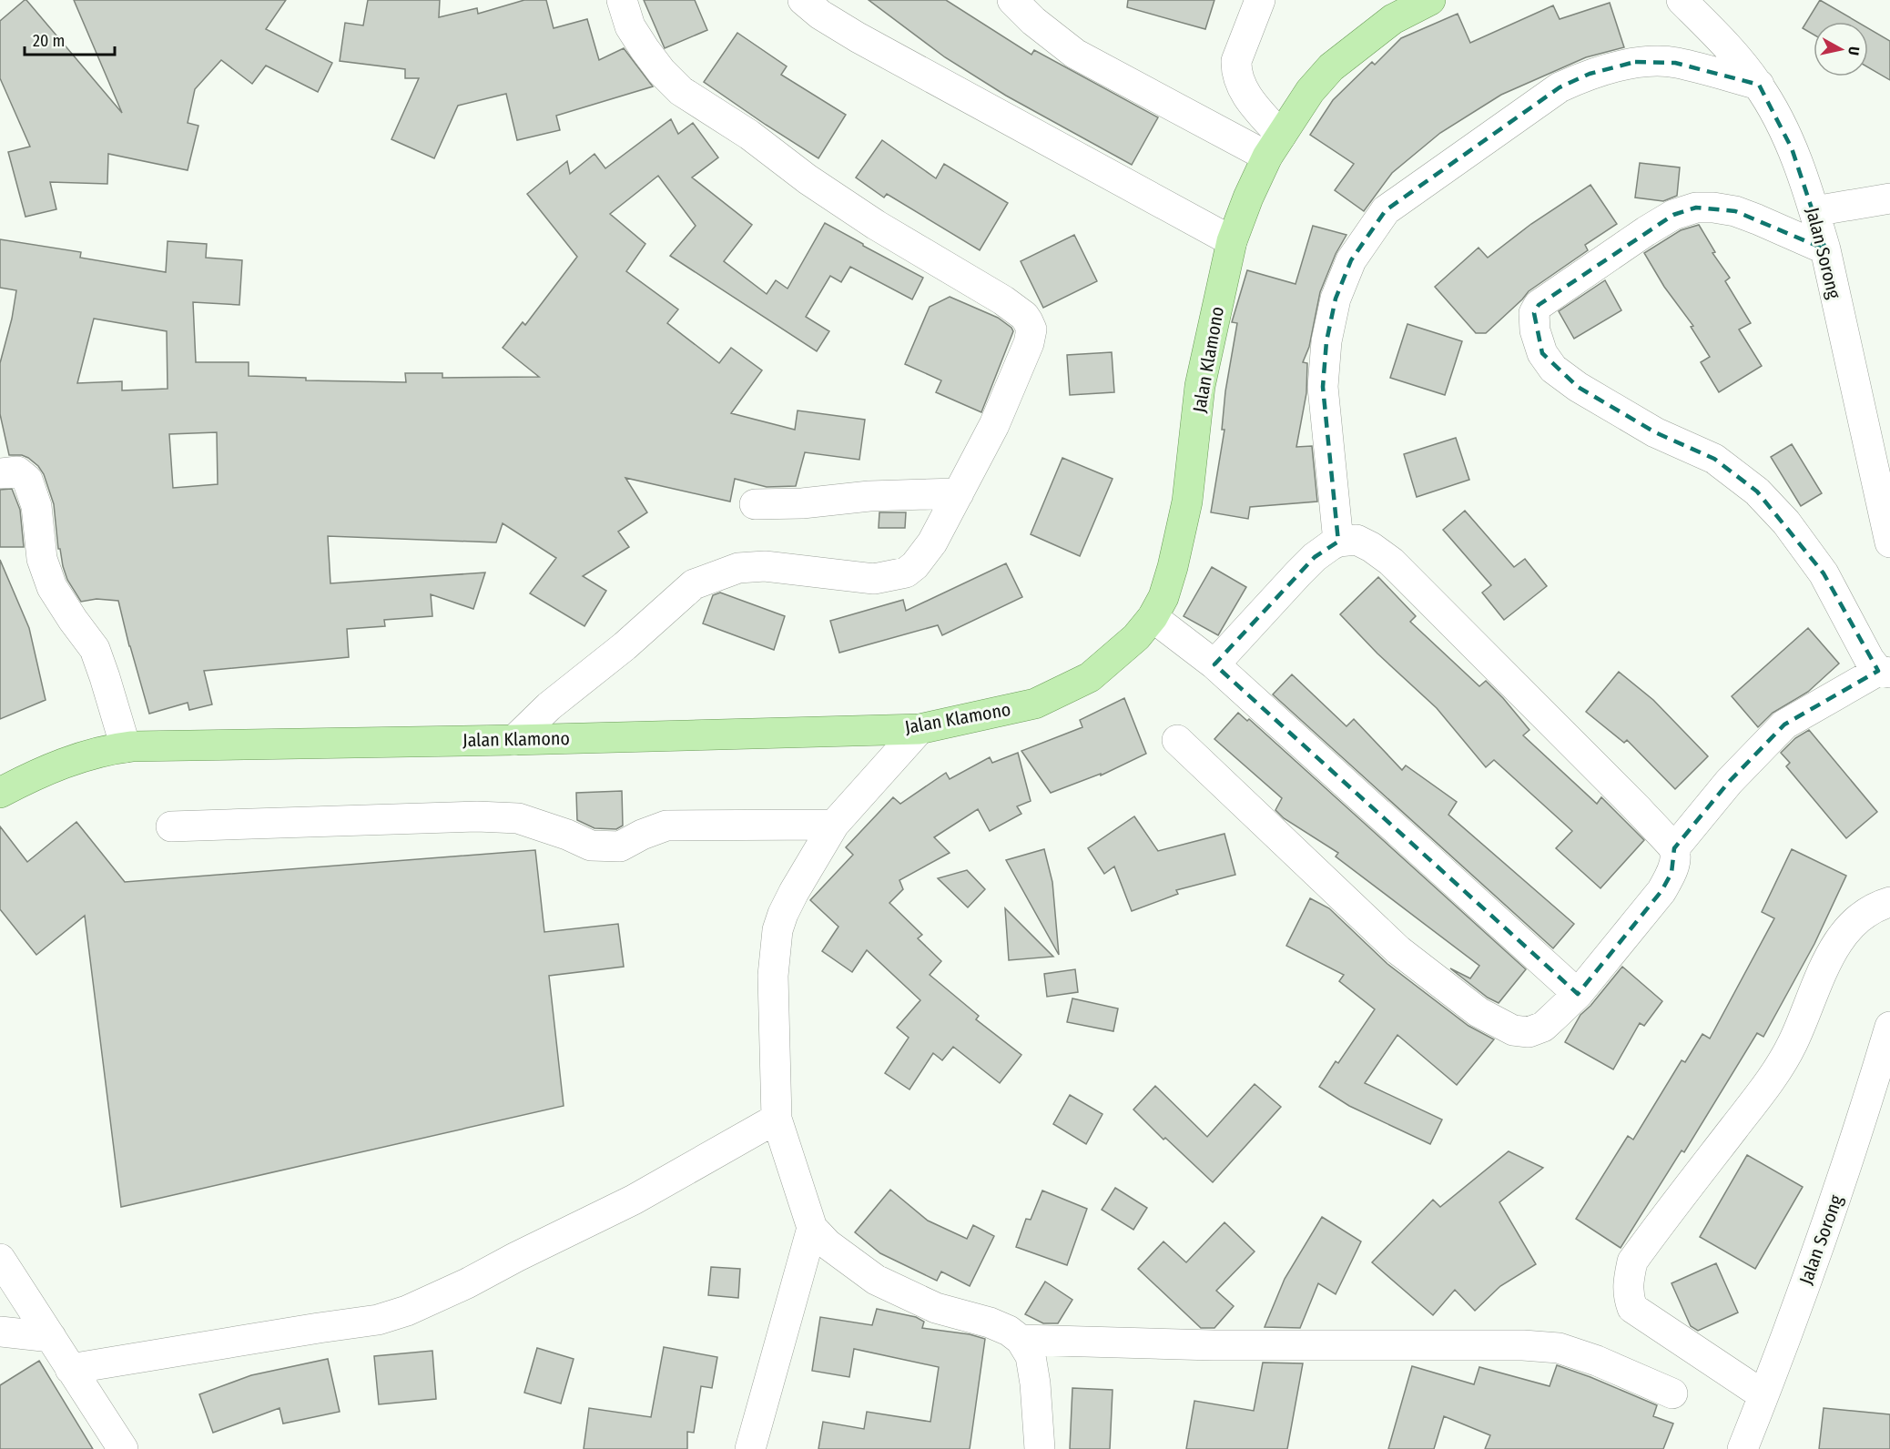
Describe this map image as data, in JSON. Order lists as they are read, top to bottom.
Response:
{
  "streets": {
    "main road": ["Jalan Klamono"],
    "street": ["Jalan Sorong"]
  },
  "scale_bar": "20 m",
  "north": "right"
}
